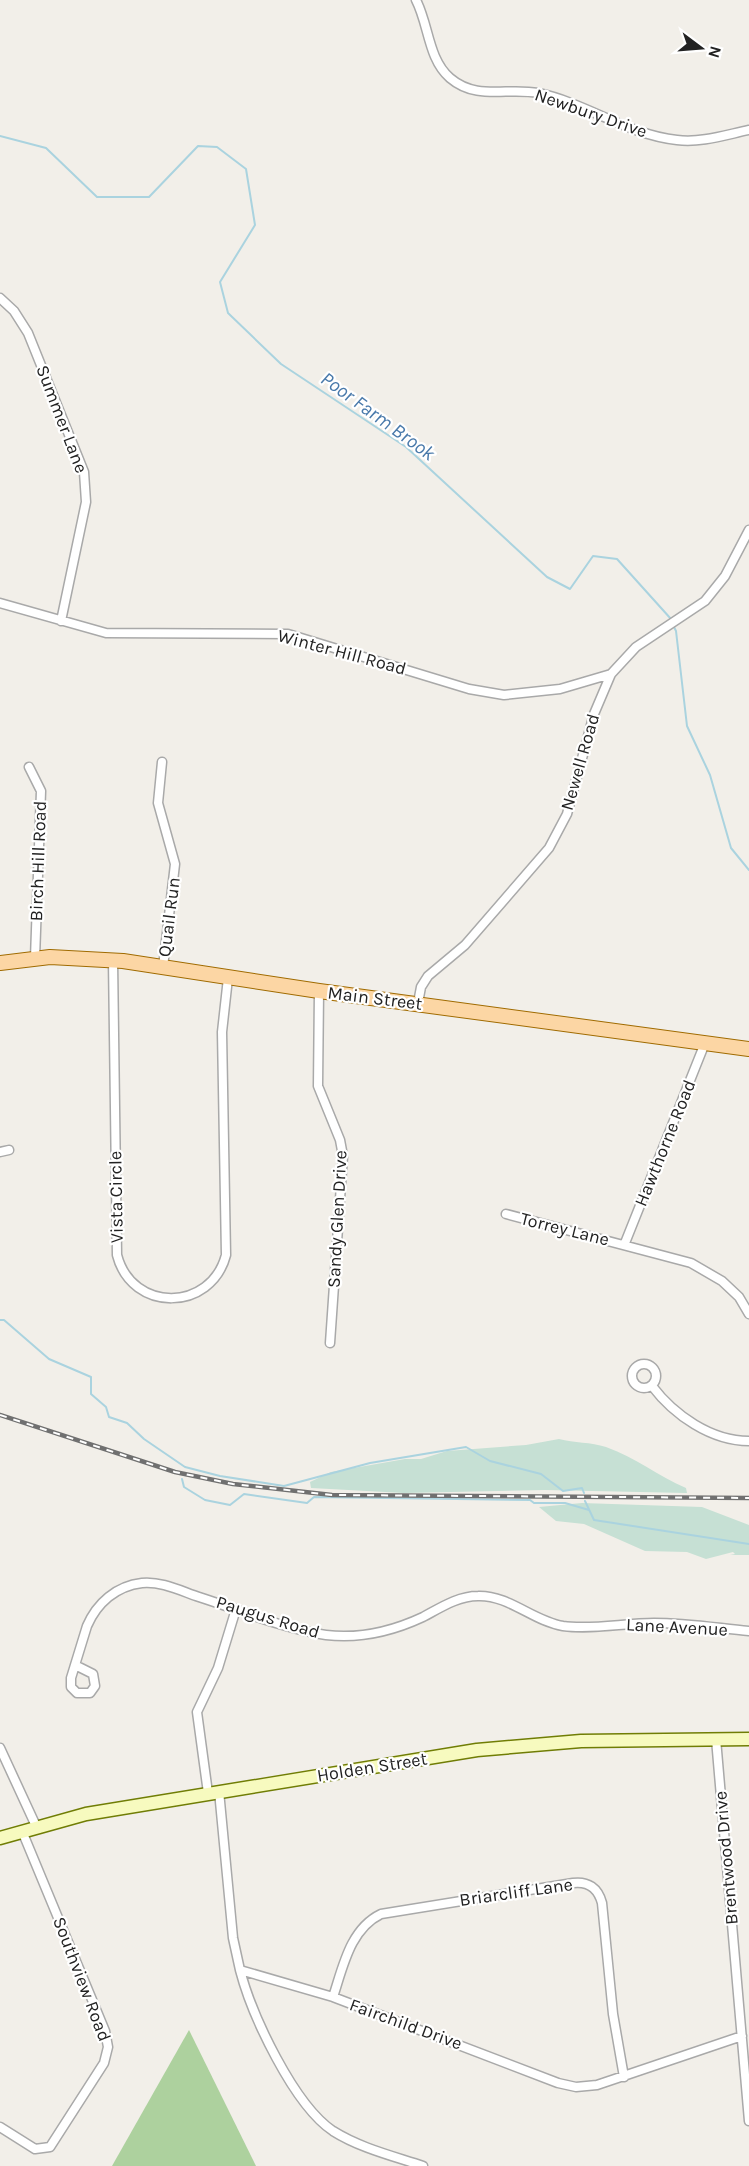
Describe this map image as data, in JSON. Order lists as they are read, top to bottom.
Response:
{
  "streets": {
    "main road": ["Main Street", "Holden Street"],
    "street": [
      "Newbury Drive",
      "Summer Lane",
      "Winter Hill Road",
      "Newell Road",
      "Birch Hill Road",
      "Quail Run",
      "Hawthorne Road",
      "Vista Circle",
      "Sandy Glen Drive",
      "Torrey Lane",
      "Paugus Road",
      "Lane Avenue",
      "Brentwood Drive",
      "Briarcliff Lane",
      "Southview Road",
      "Fairchild Drive"
    ]
  },
  "crossings": [
    ["Summer Lane", "Winter Hill Road"],
    ["Winter Hill Road", "Newell Road"],
    ["Newell Road", "Main Street"],
    ["Birch Hill Road", "Main Street"],
    ["Quail Run", "Main Street"],
    ["Main Street", "Hawthorne Road"],
    ["Main Street", "Vista Circle"],
    ["Main Street", "Sandy Glen Drive"],
    ["Hawthorne Road", "Torrey Lane"],
    ["Paugus Road", "Lane Avenue"],
    ["Holden Street", "Brentwood Drive"],
    ["Holden Street", "Southview Road"],
    ["Brentwood Drive", "Fairchild Drive"],
    ["Briarcliff Lane", "Fairchild Drive"]
  ],
  "water": ["Poor Farm Brook"],
  "north": "right"
}
